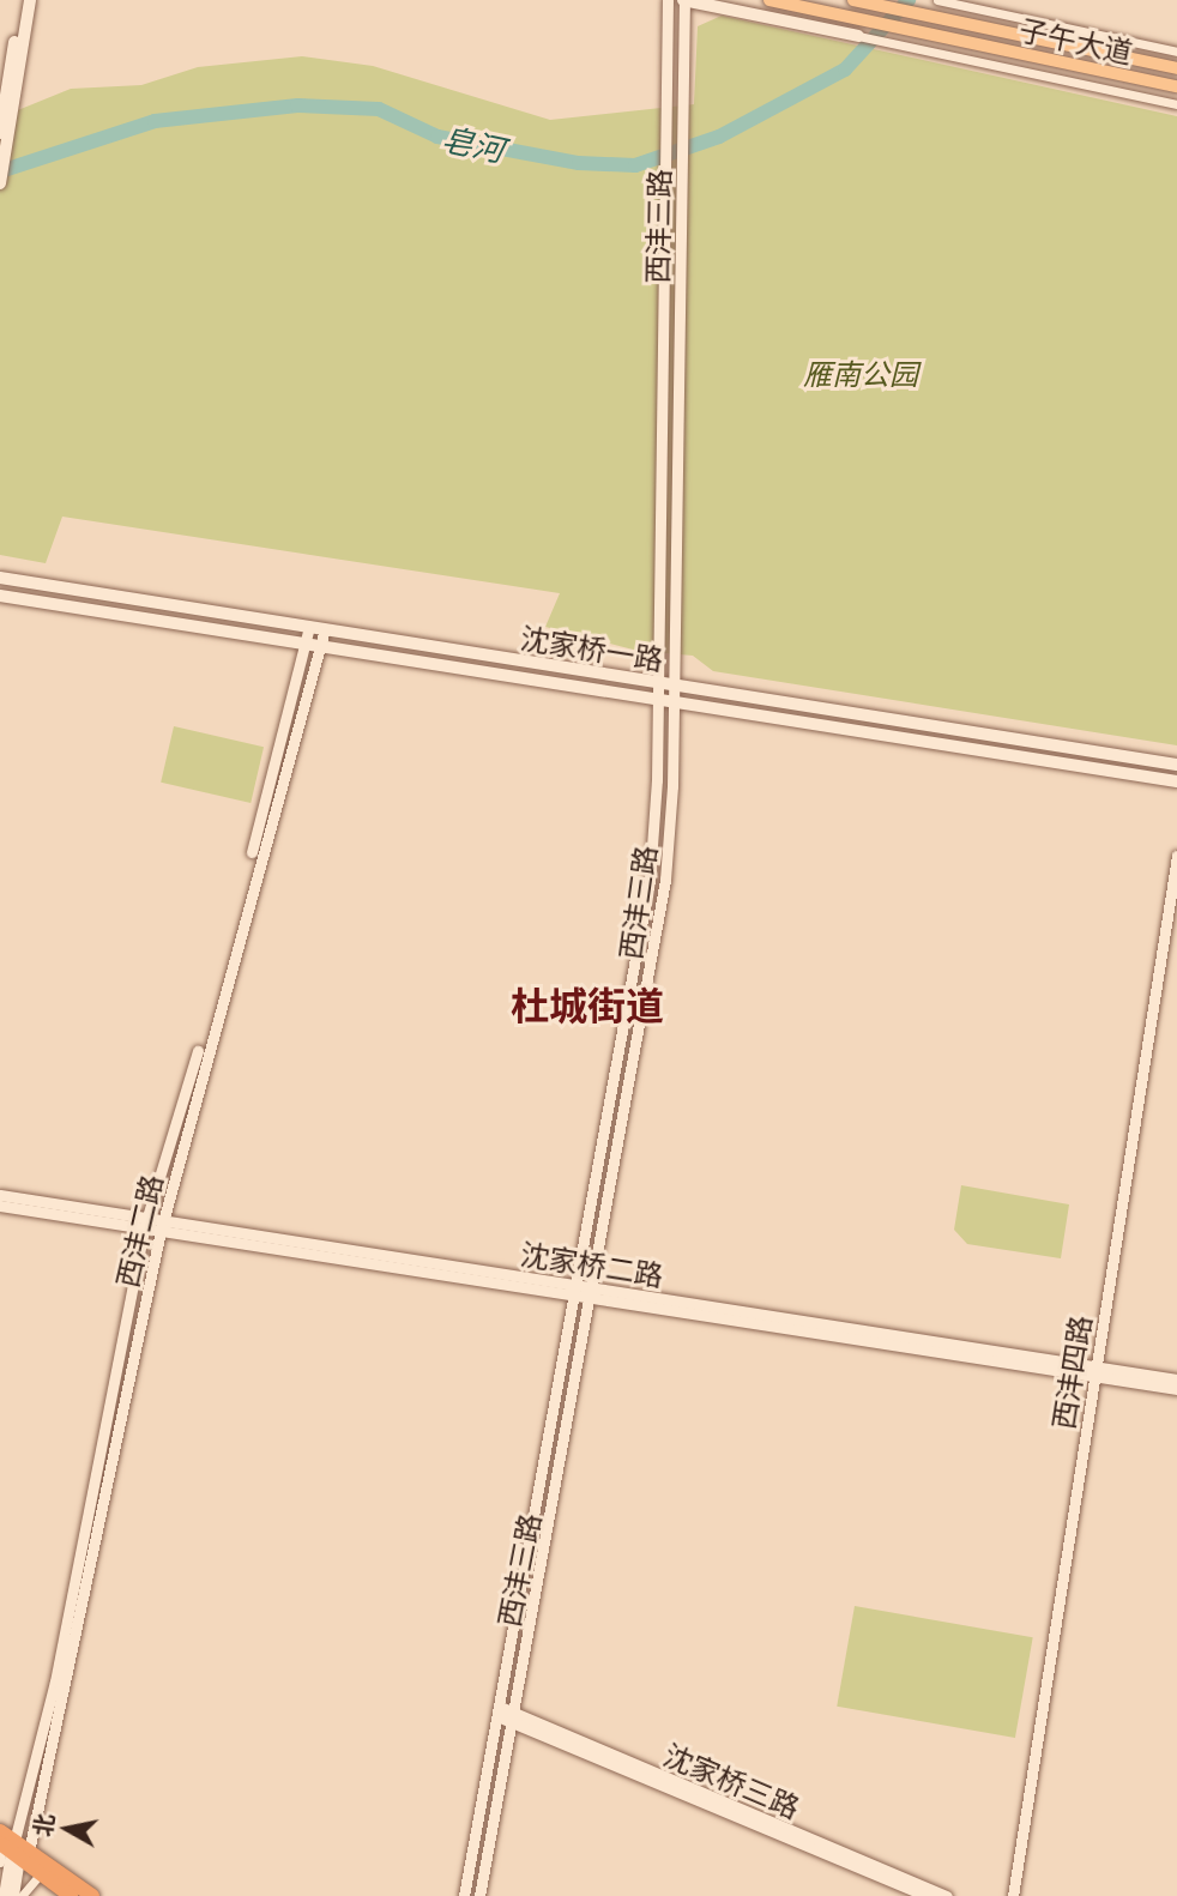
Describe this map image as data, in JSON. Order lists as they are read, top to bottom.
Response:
{
  "streets": {
    "main road": ["子午大道", "沈家桥一路"],
    "street": [
      "西沣三路",
      "西沣二路",
      "沈家桥二路",
      "西沣四路",
      "沈家桥三路"
    ]
  },
  "crossings": [
    ["西沣三路", "沈家桥一路"],
    ["西沣三路", "沈家桥二路"],
    ["西沣三路", "沈家桥三路"],
    ["沈家桥一路", "西沣二路"],
    ["西沣二路", "沈家桥二路"],
    ["沈家桥二路", "西沣四路"]
  ],
  "districts": ["杜城街道"],
  "water": ["皂河"],
  "parks": ["雁南公园"],
  "north": "left"
}
